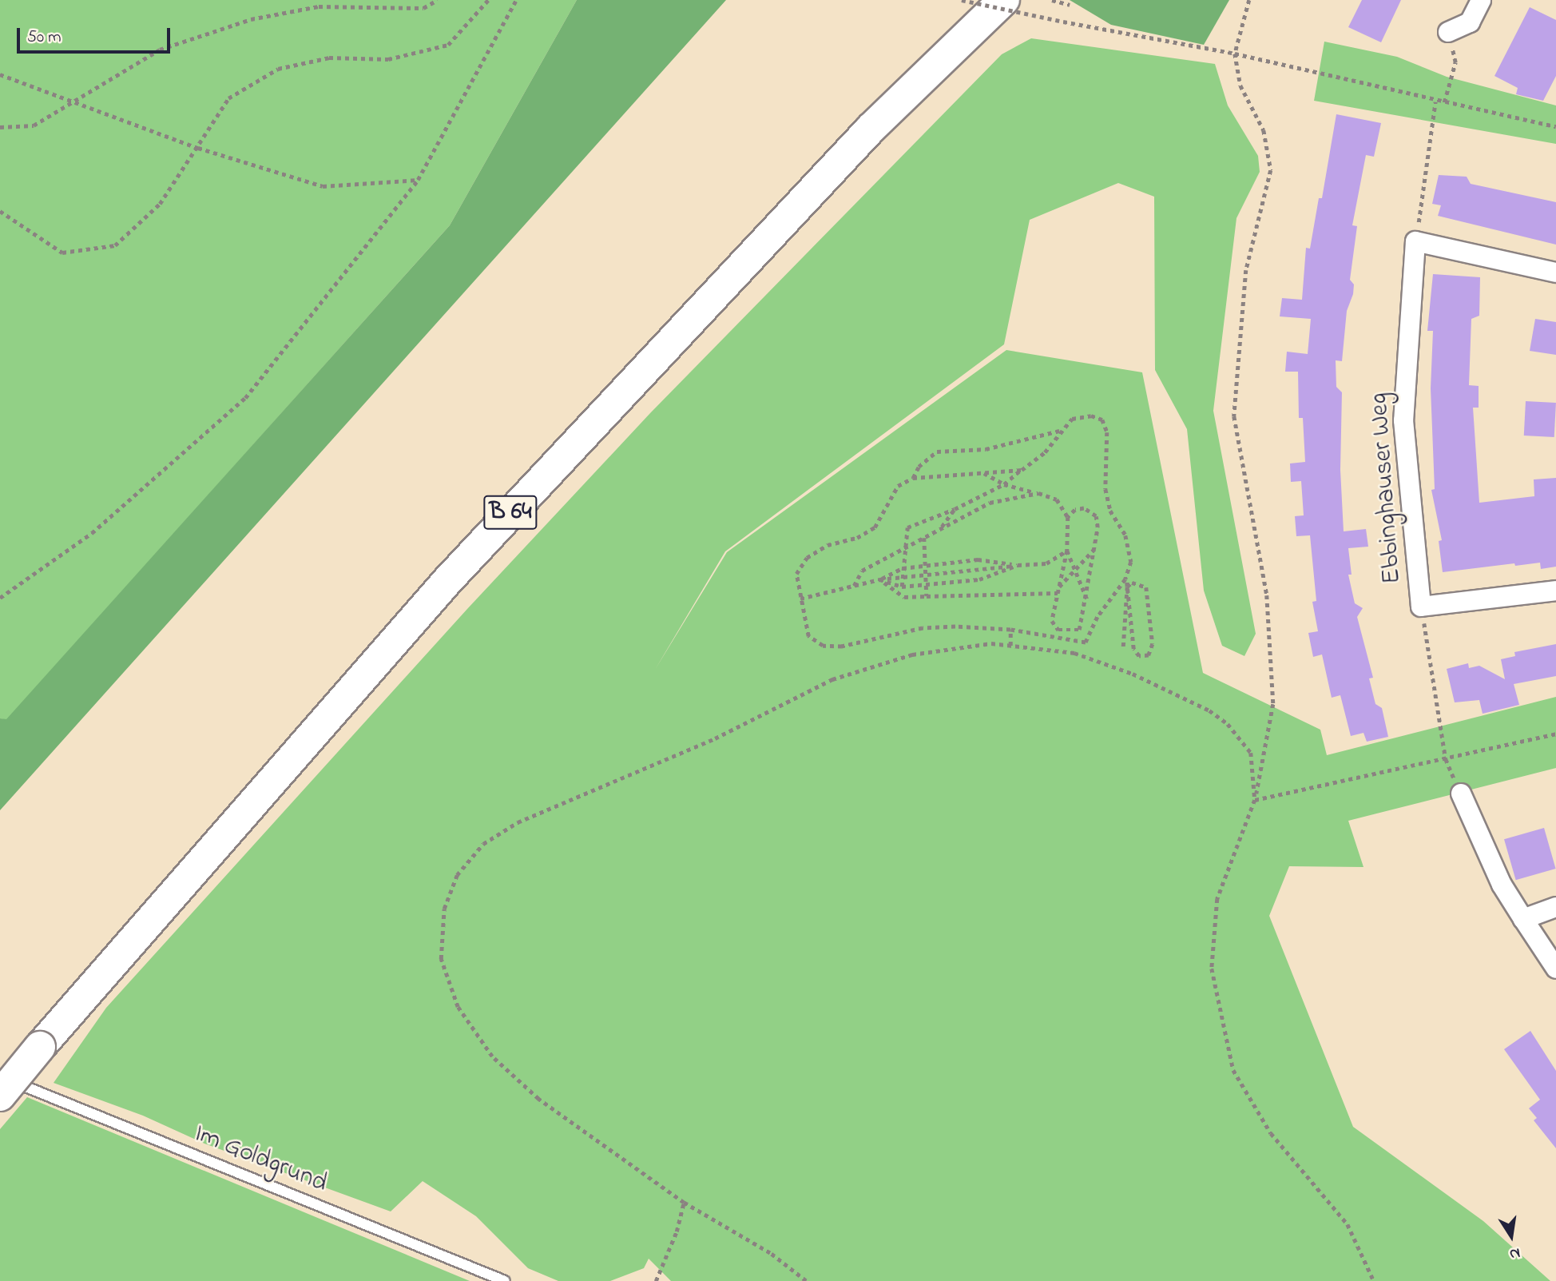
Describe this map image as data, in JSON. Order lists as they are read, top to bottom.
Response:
{
  "streets": {
    "highway": ["B 64"],
    "street": ["Ebbinghauser Weg"],
    "lane": ["Im Goldgrund"]
  },
  "scale_bar": "50 m",
  "north": "bottom"
}
